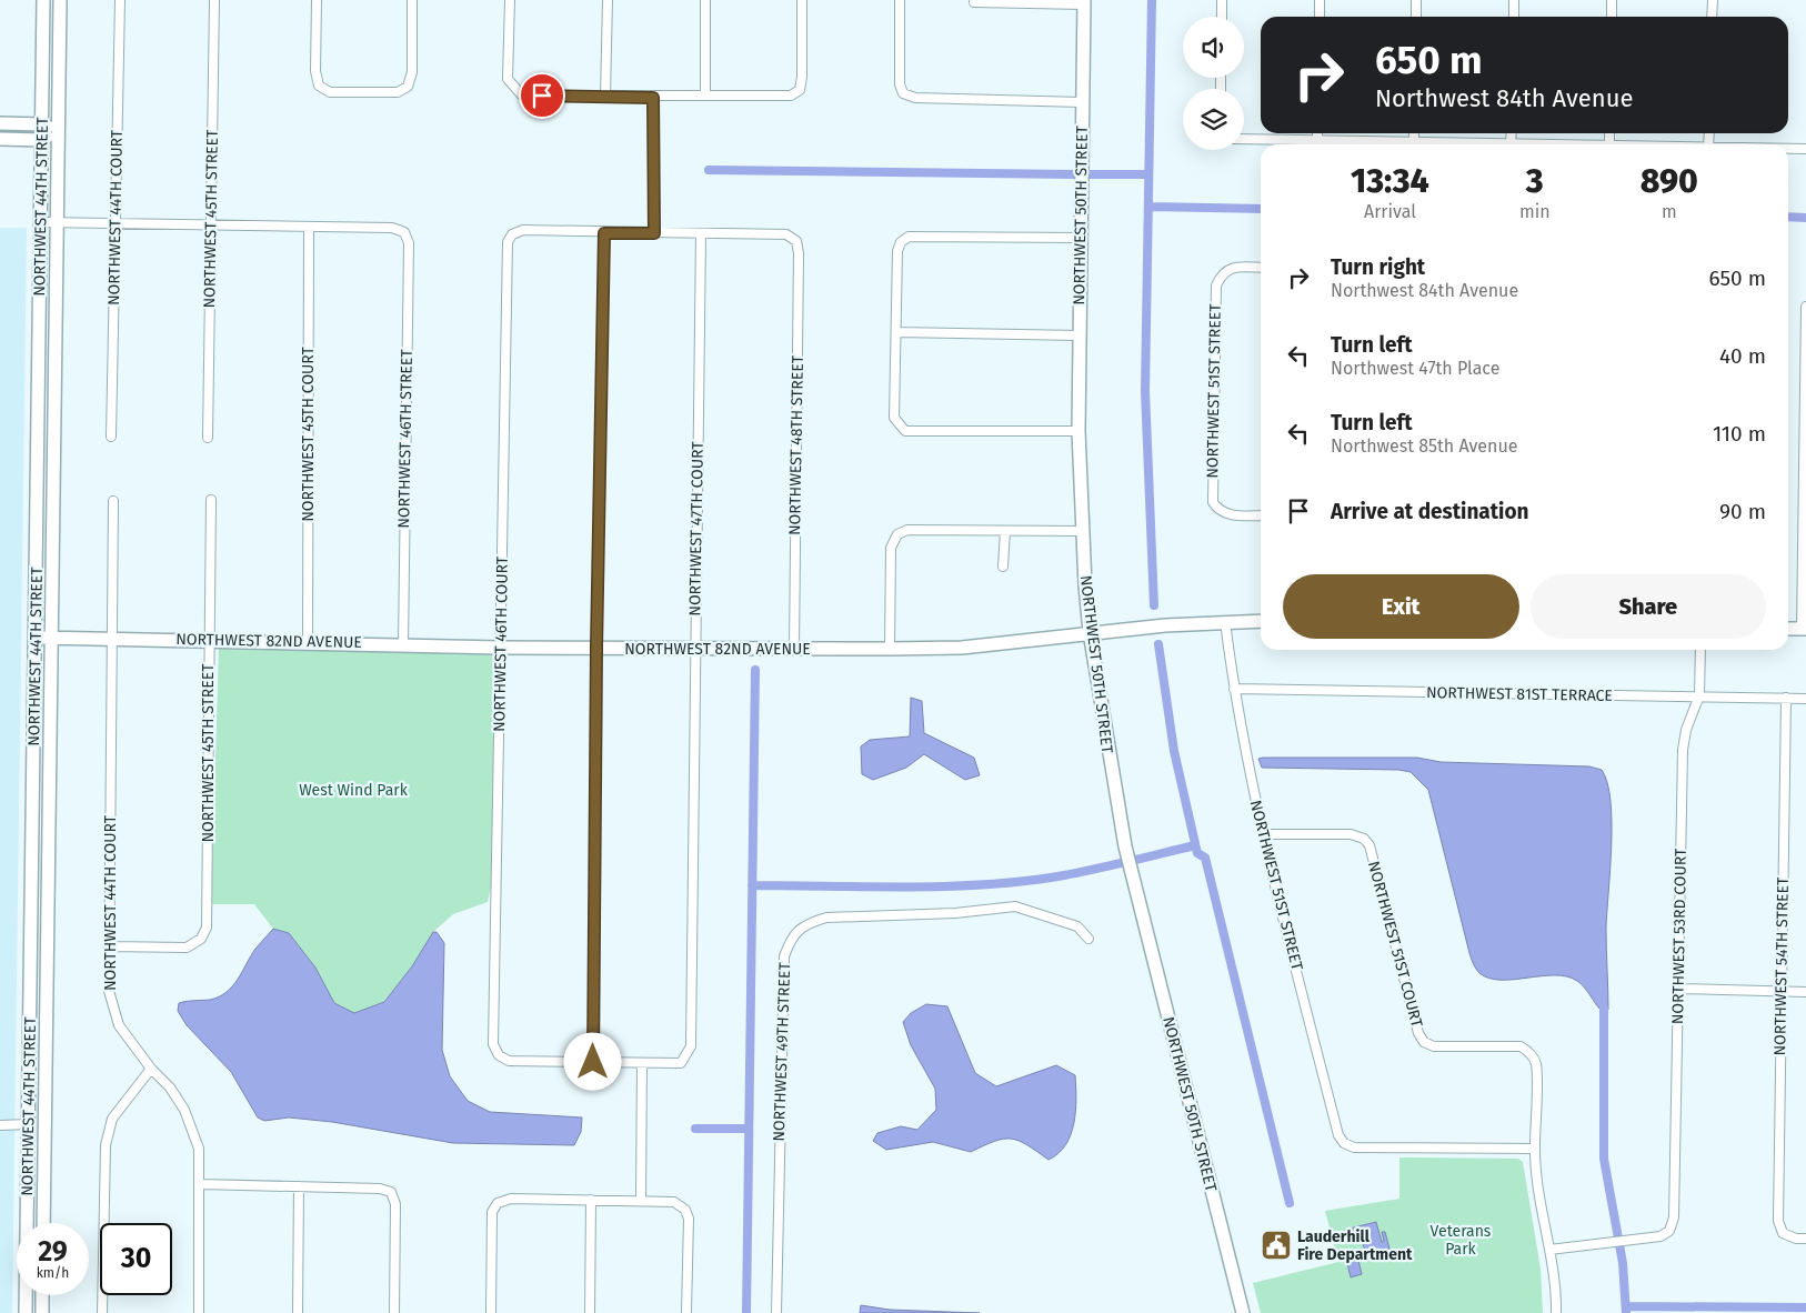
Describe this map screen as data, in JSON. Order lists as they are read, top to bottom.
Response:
{
  "streets": {
    "street": [
      "NORTHWEST 44TH STREET",
      "NORTHWEST 50TH STREET",
      "NORTHWEST 44TH COURT",
      "NORTHWEST 45TH STREET",
      "NORTHWEST 51ST STREET",
      "NORTHWEST 45TH COURT",
      "NORTHWEST 46TH STREET",
      "NORTHWEST 48TH STREET",
      "NORTHWEST 47TH COURT",
      "NORTHWEST 82ND AVENUE",
      "NORTHWEST 46TH COURT",
      "NORTHWEST 81ST TERRACE",
      "NORTHWEST 53RD COURT",
      "NORTHWEST 51ST COURT",
      "NORTHWEST 54TH STREET",
      "NORTHWEST 49TH STREET"
    ]
  },
  "crossings": [
    ["NORTHWEST 44TH STREET", "NORTHWEST 82ND AVENUE"],
    ["NORTHWEST 50TH STREET", "NORTHWEST 82ND AVENUE"],
    ["NORTHWEST 44TH COURT", "NORTHWEST 45TH STREET"],
    ["NORTHWEST 44TH COURT", "NORTHWEST 82ND AVENUE"],
    ["NORTHWEST 45TH STREET", "NORTHWEST 82ND AVENUE"],
    ["NORTHWEST 51ST STREET", "NORTHWEST 82ND AVENUE"],
    ["NORTHWEST 51ST STREET", "NORTHWEST 81ST TERRACE"],
    ["NORTHWEST 51ST STREET", "NORTHWEST 51ST COURT"],
    ["NORTHWEST 45TH COURT", "NORTHWEST 46TH STREET"],
    ["NORTHWEST 45TH COURT", "NORTHWEST 82ND AVENUE"],
    ["NORTHWEST 46TH STREET", "NORTHWEST 82ND AVENUE"],
    ["NORTHWEST 48TH STREET", "NORTHWEST 47TH COURT"],
    ["NORTHWEST 48TH STREET", "NORTHWEST 82ND AVENUE"],
    ["NORTHWEST 47TH COURT", "NORTHWEST 82ND AVENUE"],
    ["NORTHWEST 82ND AVENUE", "NORTHWEST 46TH COURT"],
    ["NORTHWEST 81ST TERRACE", "NORTHWEST 53RD COURT"],
    ["NORTHWEST 81ST TERRACE", "NORTHWEST 54TH STREET"]
  ],
  "parks": ["West Wind Park", "Veterans Park"],
  "places": {
    "public building": ["Lauderhill Fire Department"]
  },
  "page": {
    "turn": ["650 m", "Northwest 84th Avenue"],
    "eta": [
      "13:34",
      "Arrival",
      "3",
      "min",
      "890",
      "m"
    ],
    "list": [
      {
        "name": "Turn right",
        "note": "Northwest 84th Avenue",
        "value": "650 m"
      },
      {
        "name": "Turn left",
        "note": "Northwest 47th Place",
        "value": "40 m"
      },
      {
        "name": "Turn left",
        "note": "Northwest 85th Avenue",
        "value": "110 m"
      },
      {
        "name": "Arrive at destination",
        "value": "90 m"
      }
    ],
    "buttons": ["Exit", "Share"],
    "speed": "29 km/h",
    "limit": "30"
  }
}
